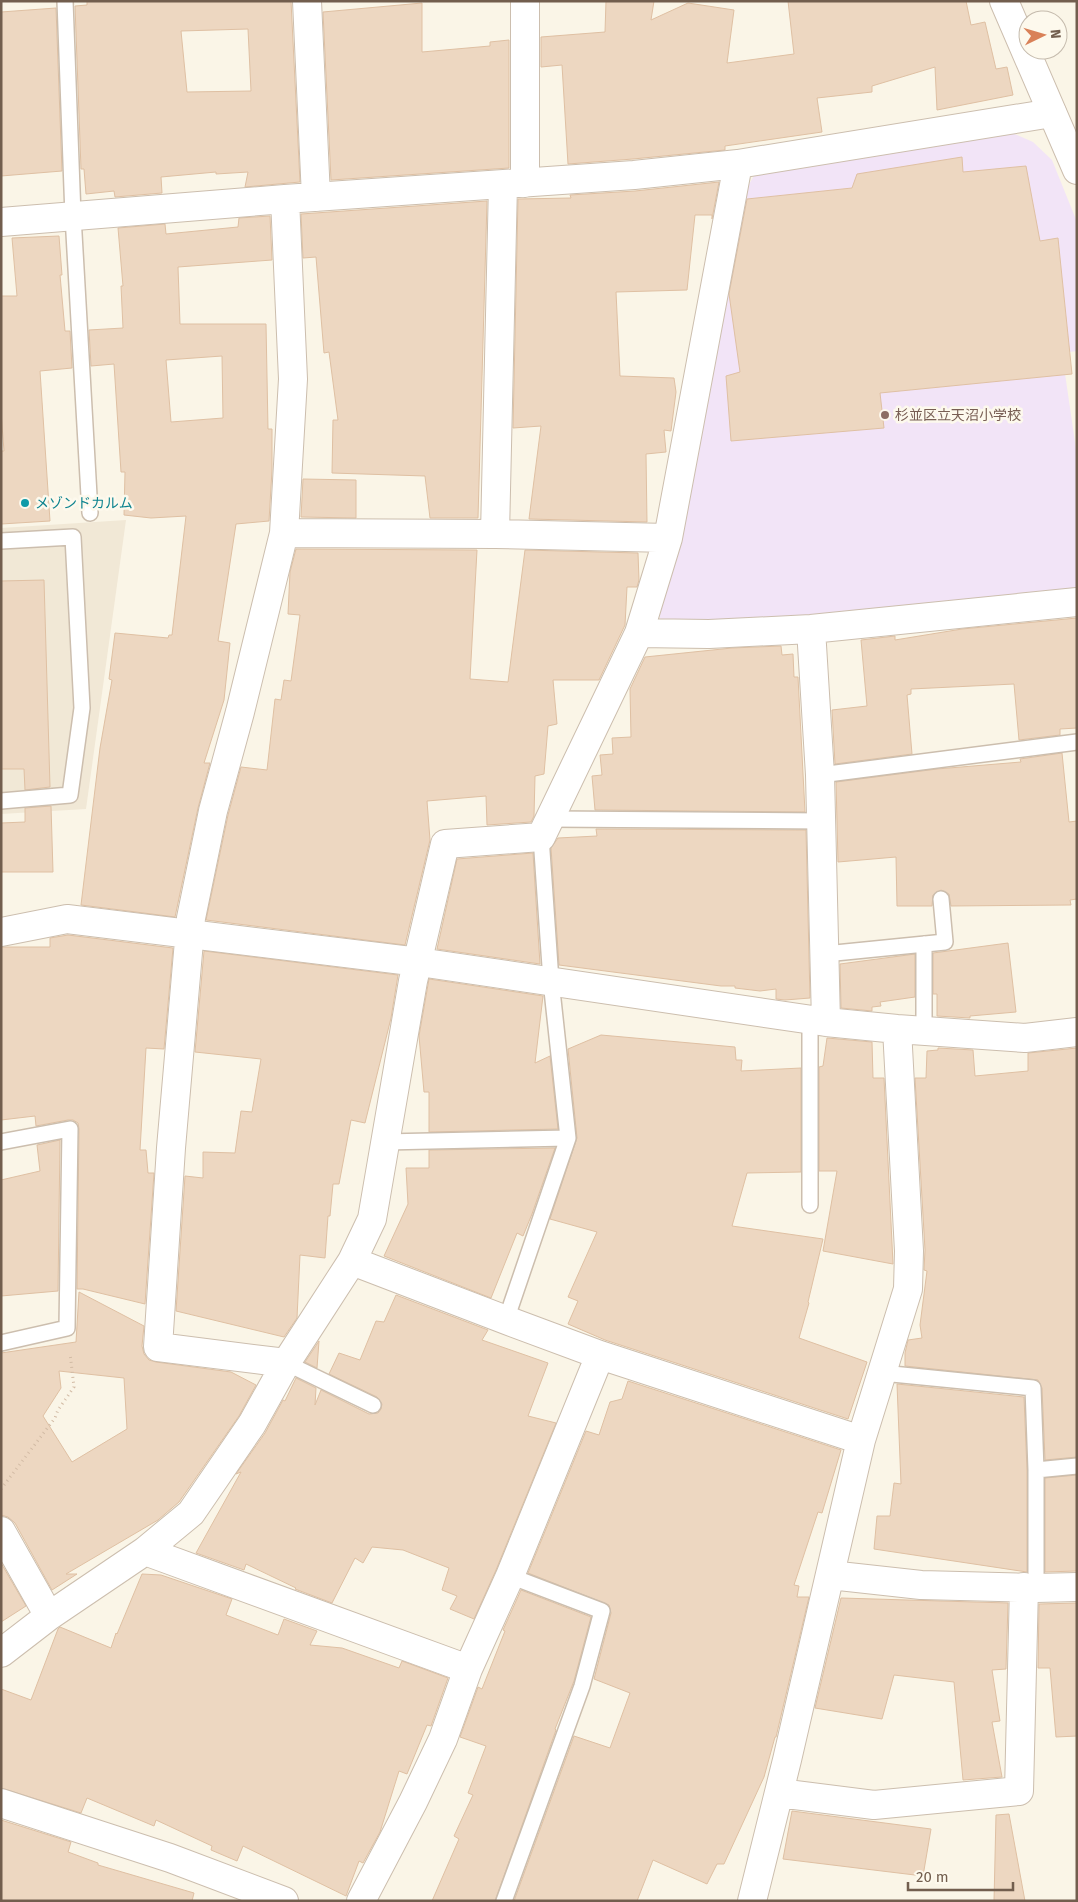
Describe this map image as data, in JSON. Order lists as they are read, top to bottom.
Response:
{
  "places": ["杉並区立天沼小学校", "メゾンドカルム"],
  "scale_bar": "20 m",
  "north": "right"
}
